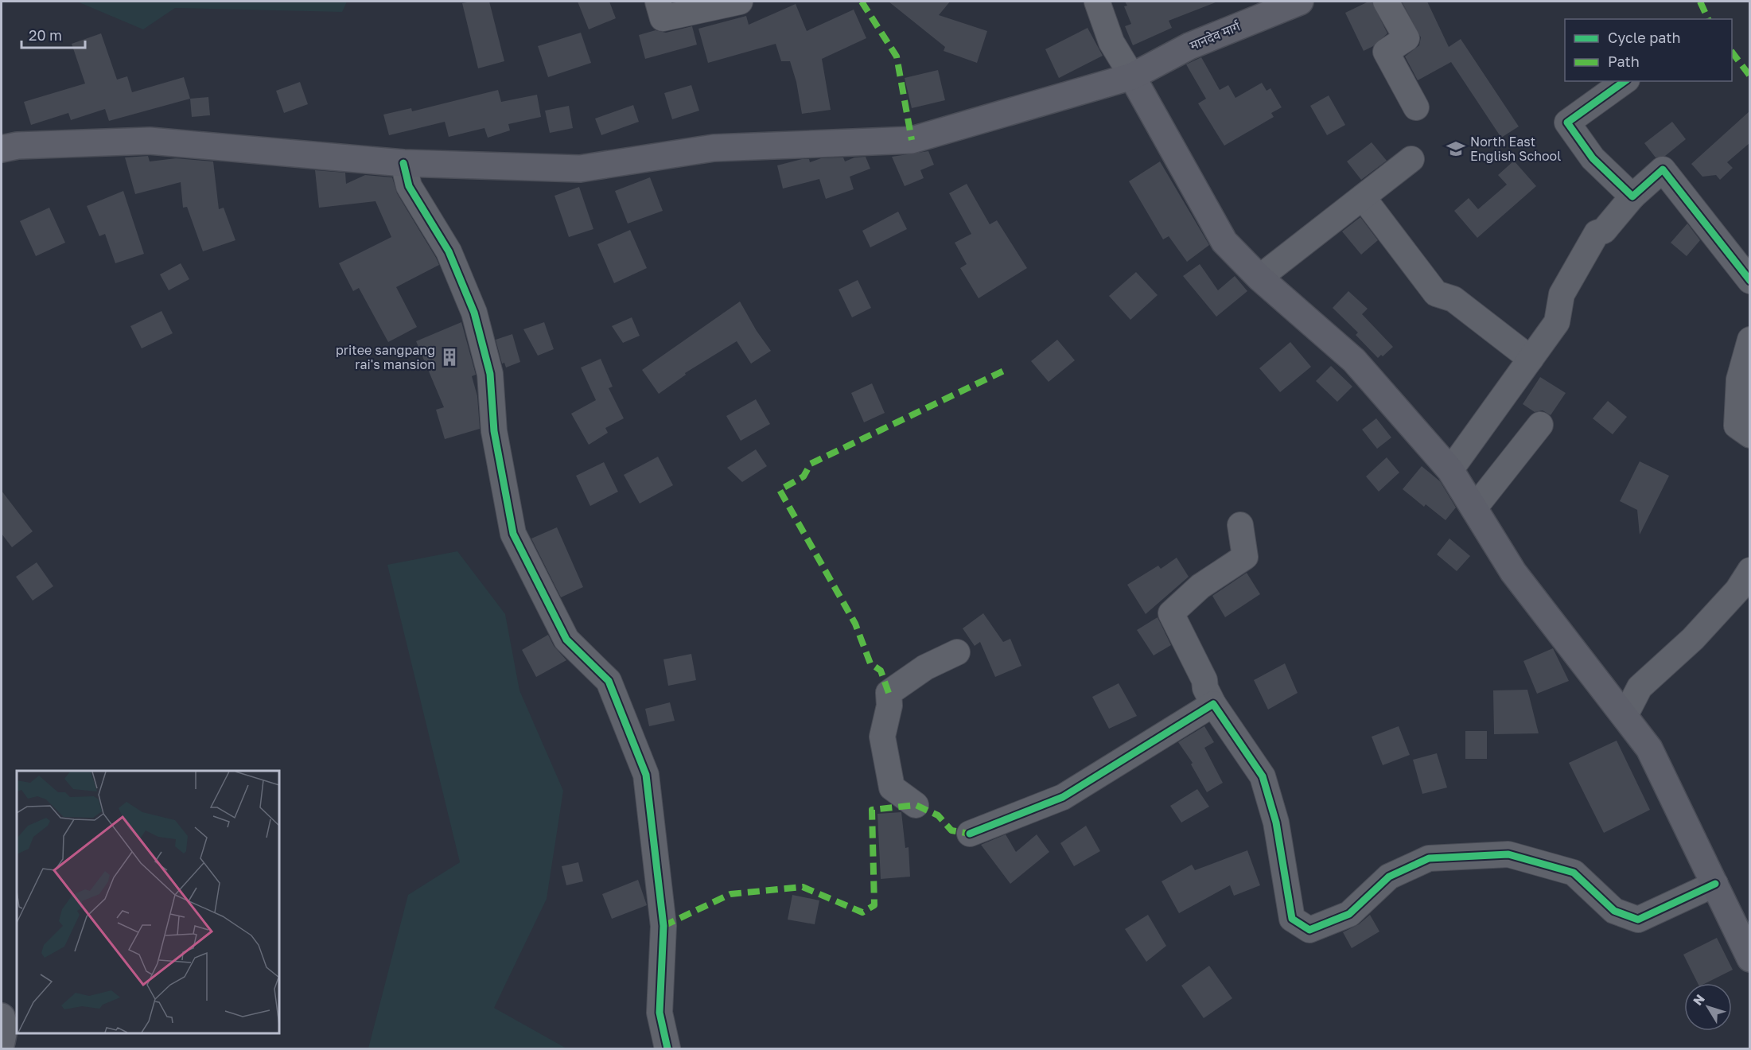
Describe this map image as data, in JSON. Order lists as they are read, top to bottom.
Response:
{
  "streets": {
    "main road": ["मानदेव मार्ग"]
  },
  "places": {
    "school or university": ["North East English School"],
    "building": ["pritee sangpang rai's mansion"]
  },
  "legend": ["Cycle path", "Path"],
  "scale_bar": "20 m",
  "north": "top left"
}
